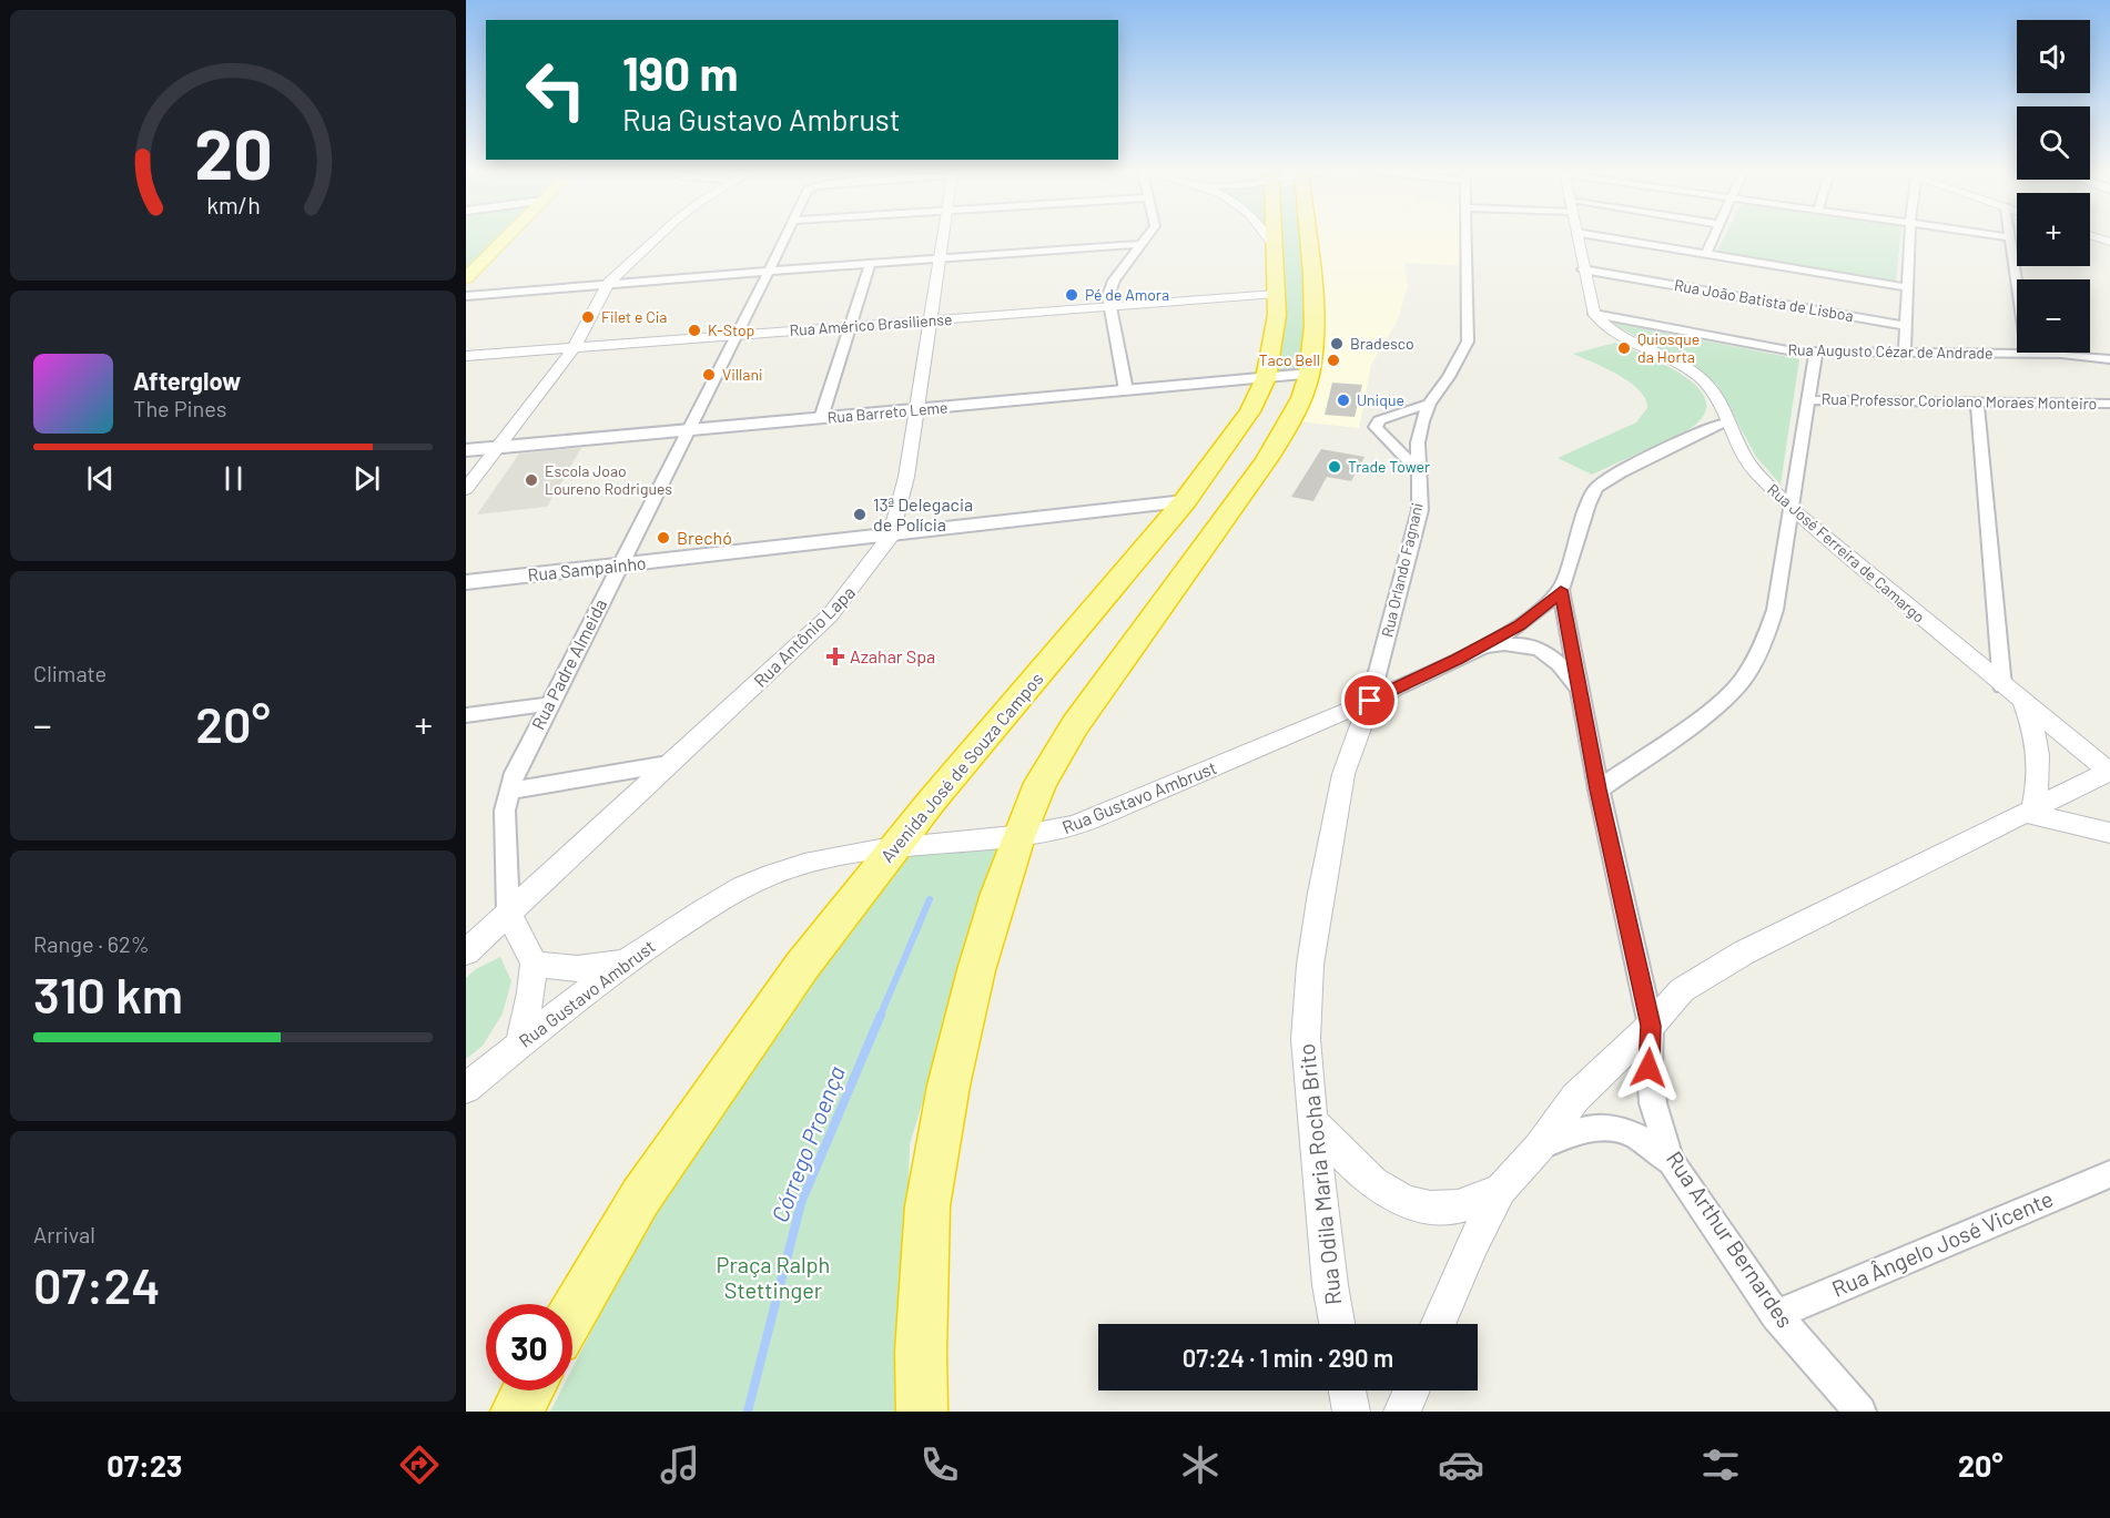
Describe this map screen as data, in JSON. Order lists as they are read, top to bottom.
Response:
{
  "streets": {
    "highway": ["Avenida José de Souza Campos"],
    "main road": ["Rua Barreto Leme", "Rua Sampainho"],
    "street": [
      "Rua João Batista de Lisboa",
      "Rua Américo Brasiliense",
      "Rua Augusto Cézar de Andrade",
      "Rua Professor Coriolano Moraes Monteiro",
      "Rua José Ferreira de Camargo",
      "Rua Orlando Fagnani",
      "Rua Antônio Lapa",
      "Rua Padre Almeida",
      "Rua Gustavo Ambrust",
      "Rua Odila Maria Rocha Brito",
      "Rua Arthur Bernardes",
      "Rua Ângelo José Vicente"
    ]
  },
  "crossings": [
    ["Rua Américo Brasiliense", "Rua Antônio Lapa"],
    ["Rua Américo Brasiliense", "Rua Padre Almeida"],
    ["Rua Américo Brasiliense", "Avenida José de Souza Campos"],
    ["Rua Augusto Cézar de Andrade", "Rua José Ferreira de Camargo"],
    ["Rua Barreto Leme", "Rua Antônio Lapa"],
    ["Rua Barreto Leme", "Rua Padre Almeida"],
    ["Rua Barreto Leme", "Avenida José de Souza Campos"],
    ["Rua José Ferreira de Camargo", "Rua Arthur Bernardes"],
    ["Rua Sampainho", "Rua Antônio Lapa"],
    ["Rua Sampainho", "Rua Padre Almeida"],
    ["Rua Sampainho", "Avenida José de Souza Campos"],
    ["Rua Orlando Fagnani", "Rua Gustavo Ambrust"],
    ["Rua Orlando Fagnani", "Rua Odila Maria Rocha Brito"],
    ["Rua Antônio Lapa", "Rua Padre Almeida"],
    ["Avenida José de Souza Campos", "Rua Gustavo Ambrust"],
    ["Rua Gustavo Ambrust", "Rua Odila Maria Rocha Brito"],
    ["Rua Gustavo Ambrust", "Rua Arthur Bernardes"],
    ["Rua Arthur Bernardes", "Rua Ângelo José Vicente"]
  ],
  "water": ["Córrego Proença"],
  "parks": ["Praça Ralph Stettinger"],
  "places": {
    "other": [
      "Pé de Amora",
      "Filet e Cia",
      "K-Stop",
      "Bradesco",
      "Quiosque da Horta",
      "Taco Bell",
      "Villani",
      "Unique",
      "Trade Tower",
      "Escola Joao Loureno Rodrigues",
      "13ª Delegacia de Polícia",
      "Brechó"
    ],
    "health": ["Azahar Spa"]
  },
  "page": {
    "map_buttons": ["+", "−"],
    "turn": ["190 m", "Rua Gustavo Ambrust"],
    "song": ["Afterglow", "The Pines"],
    "tile": [
      "Climate",
      ["Range · 62%", "310 km"],
      ["Arrival", "07:24"]
    ],
    "heat": ["−", "20°", "+"],
    "limit": "30",
    "trip": "07:24 · 1 min · 290 m",
    "tabs": ["07:23", "20°"],
    "gauge": ["20", "km/h"]
  }
}
